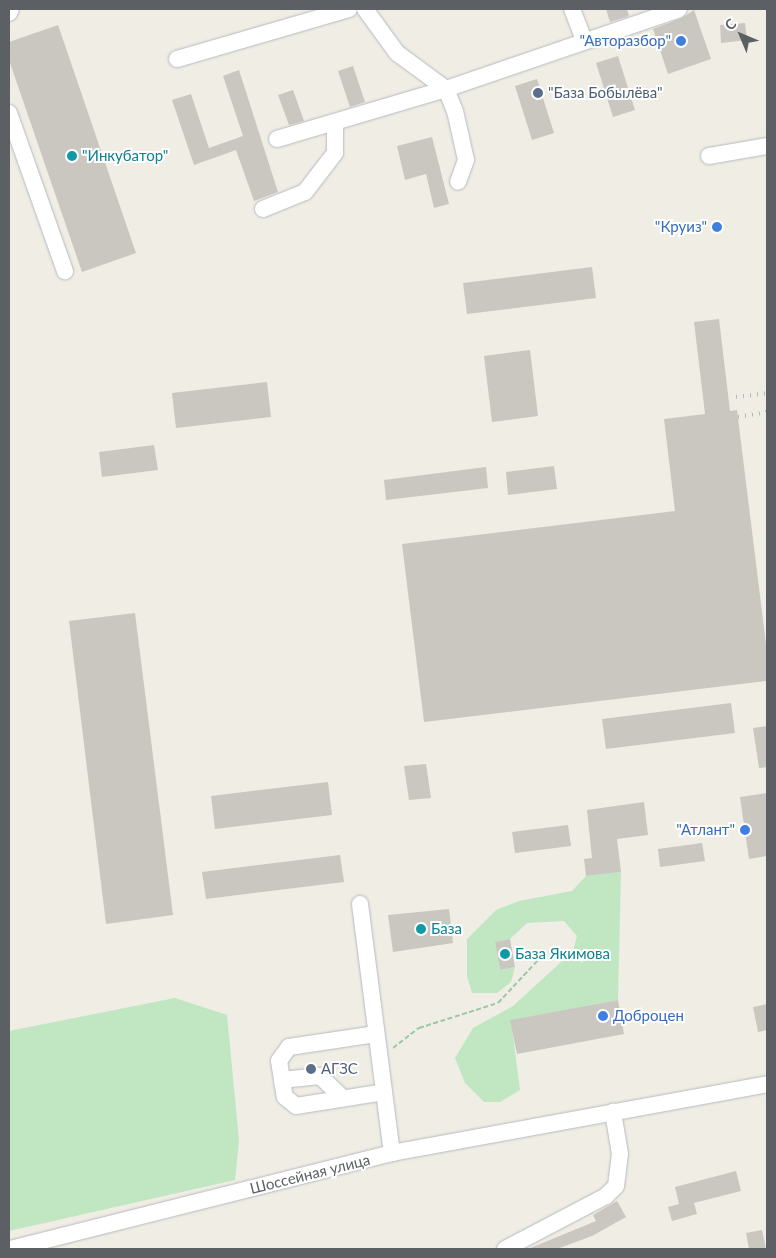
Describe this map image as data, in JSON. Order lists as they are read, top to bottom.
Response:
{
  "streets": {
    "street": ["Шоссейная улица"]
  },
  "places": [
    "\"Авторазбор\"",
    "\"База Бобылёва\"",
    "\"Инкубатор\"",
    "\"Круиз\"",
    "\"Атлант\"",
    "База",
    "База Якимова",
    "Доброцен",
    "АГЗС"
  ],
  "north": "top left"
}
